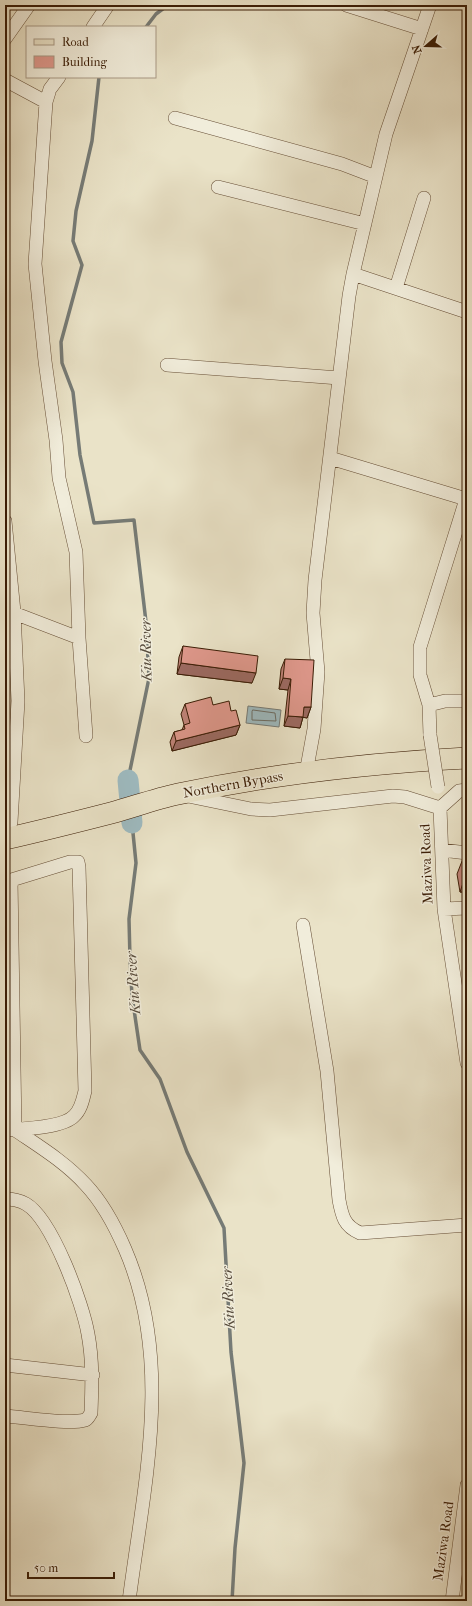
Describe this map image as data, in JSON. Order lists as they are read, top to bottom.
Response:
{
  "streets": {
    "main road": ["Northern Bypass"],
    "street": ["Maziwa Road"]
  },
  "crossings": [
    ["Northern Bypass", "Maziwa Road"]
  ],
  "water": ["Kiu River"],
  "legend": ["Road", "Building"],
  "scale_bar": "50 m",
  "north": "left"
}
